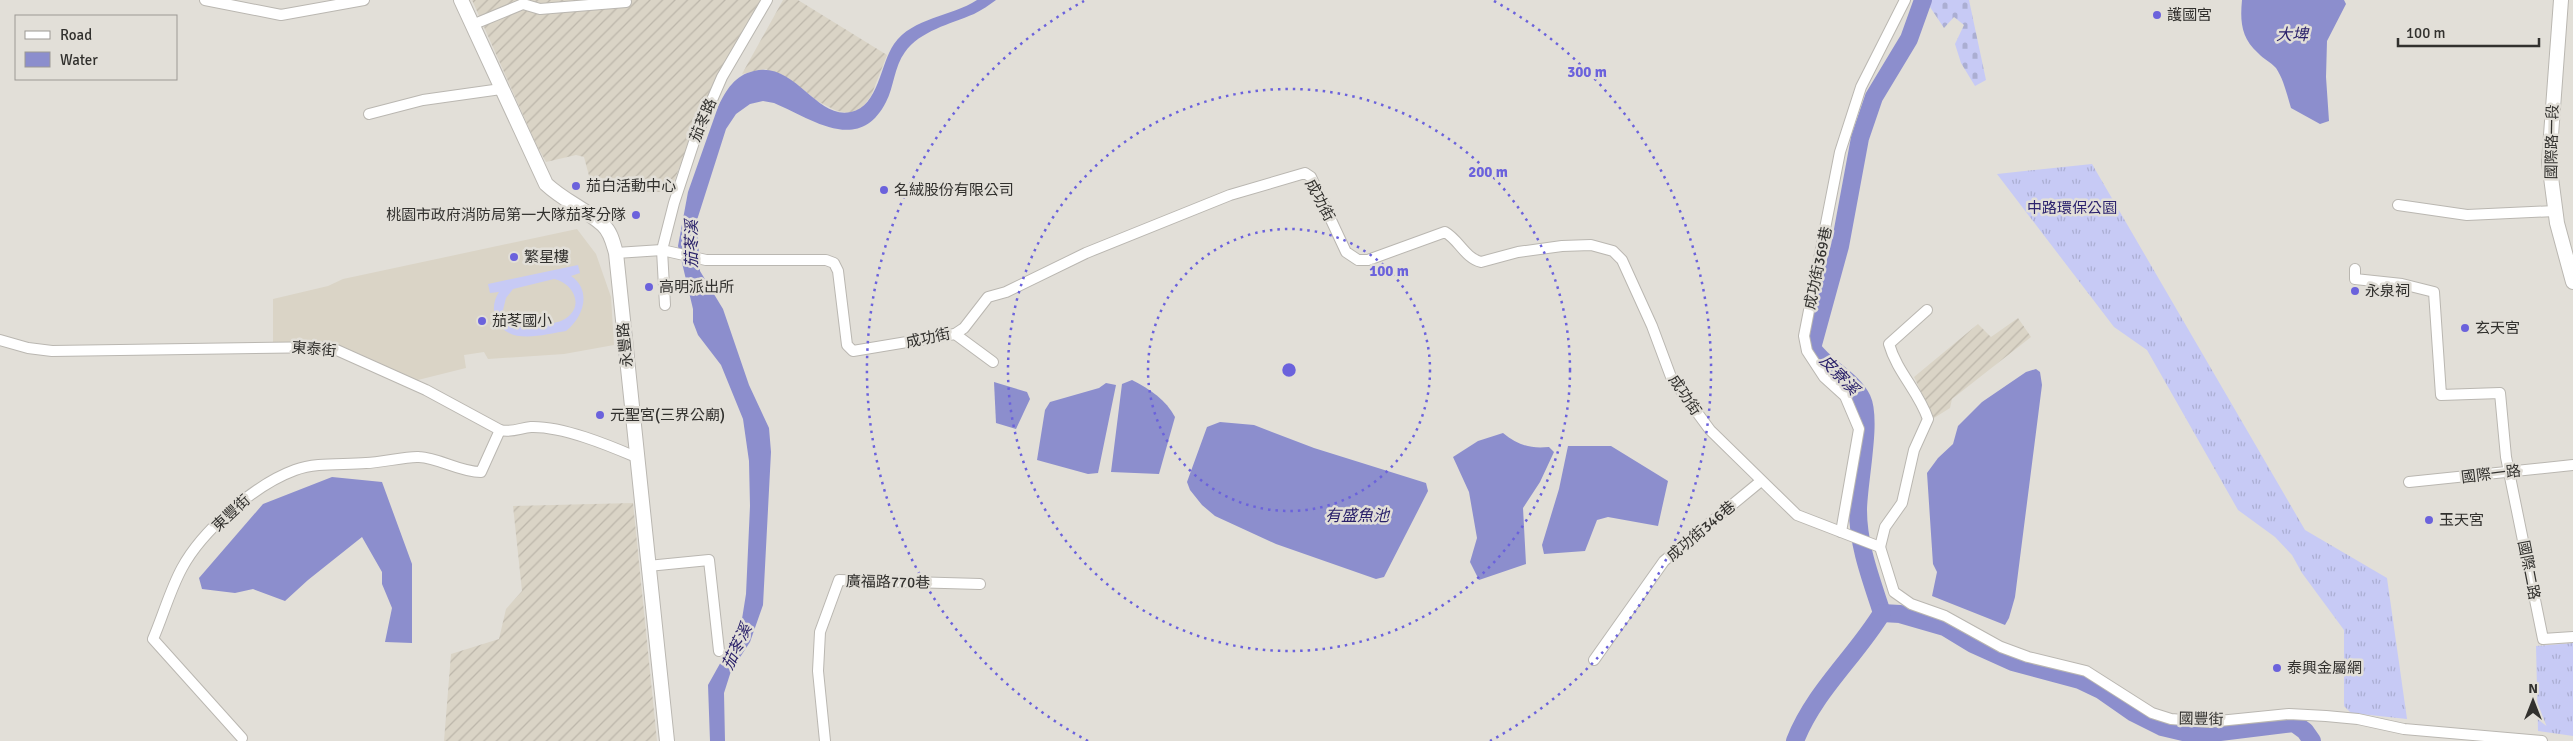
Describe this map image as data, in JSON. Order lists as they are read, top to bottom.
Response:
{
  "streets": {
    "street": [
      "茄苳路",
      "國際路一段",
      "成功街",
      "成功街369巷",
      "永豐路",
      "東泰街",
      "國際一路",
      "東豐街",
      "成功街346巷",
      "國際二路",
      "廣福路770巷",
      "國豐街"
    ]
  },
  "crossings": [
    ["茄苳路", "成功街"],
    ["成功街", "成功街369巷"],
    ["成功街", "成功街346巷"],
    ["成功街", "國豐街"],
    ["東泰街", "東豐街"],
    ["國際一路", "國際二路"]
  ],
  "water": [
    "大埤",
    "茄苳溪",
    "皮寮溪",
    "有盛魚池"
  ],
  "parks": ["中路環保公園"],
  "places": [
    "護國宮",
    "茄白活動中心",
    "名絨股份有限公司",
    "桃園市政府消防局第一大隊茄苳分隊",
    "繁星樓",
    "高明派出所",
    "永泉祠",
    "茄苳國小",
    "玄天宮",
    "元聖宮(三界公廟)",
    "玉天宮",
    "泰興金屬網"
  ],
  "legend": ["Road", "Water"],
  "scale_bar": "100 m",
  "north": "top",
  "rings": ["300 m", "200 m", "100 m"]
}
